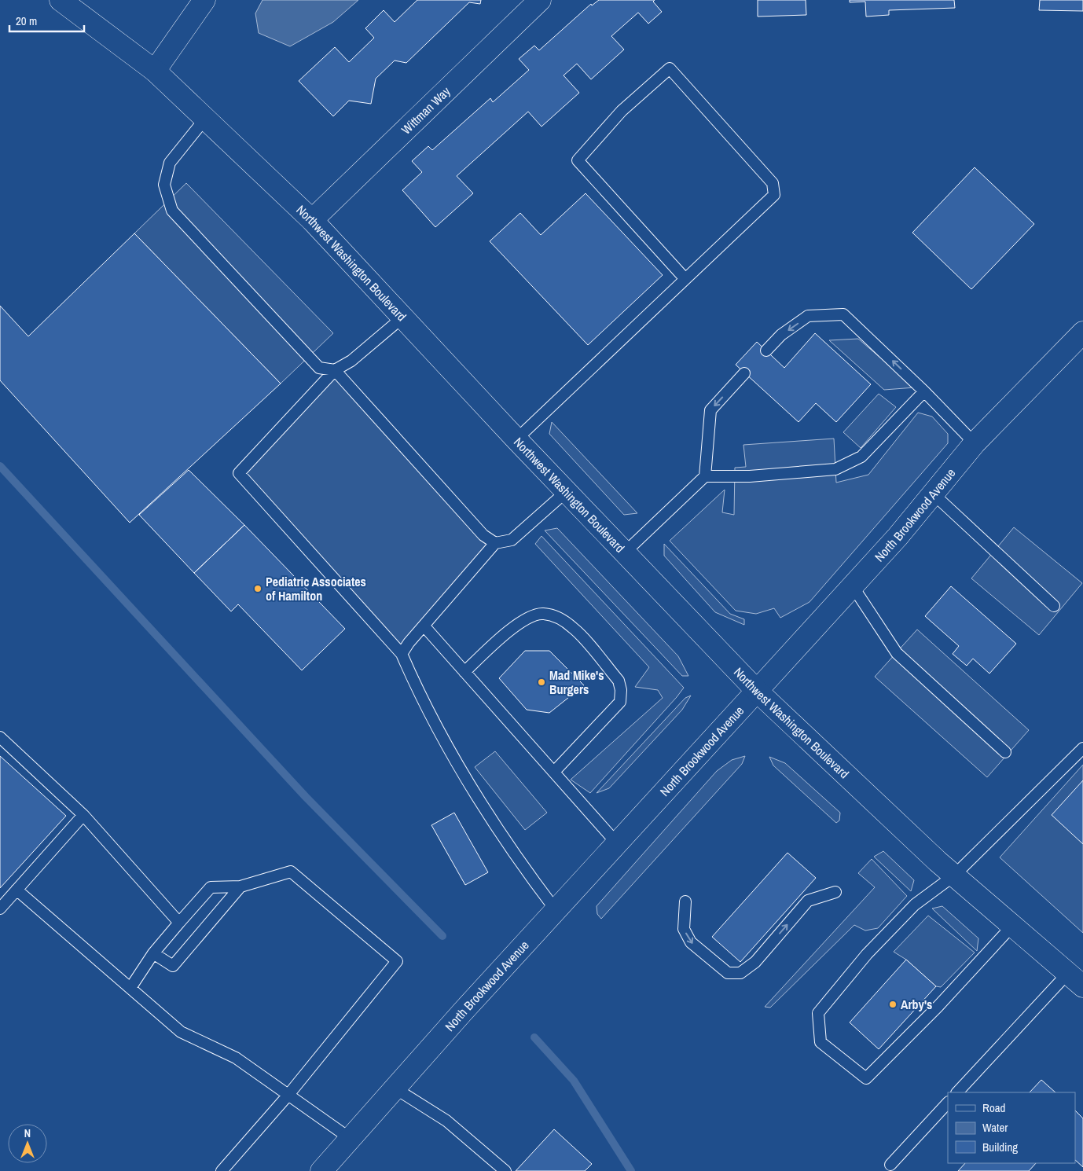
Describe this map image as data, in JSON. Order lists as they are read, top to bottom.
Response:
{
  "streets": {
    "street": ["Wittman Way", "Northwest Washington Boulevard", "North Brookwood Avenue"]
  },
  "crossings": [
    ["Wittman Way", "Northwest Washington Boulevard"],
    ["Northwest Washington Boulevard", "North Brookwood Avenue"]
  ],
  "places": ["Pediatric Associates of Hamilton", "Mad Mike's Burgers", "Arby's"],
  "legend": ["Road", "Water", "Building"],
  "scale_bar": "20 m",
  "north": "top"
}
